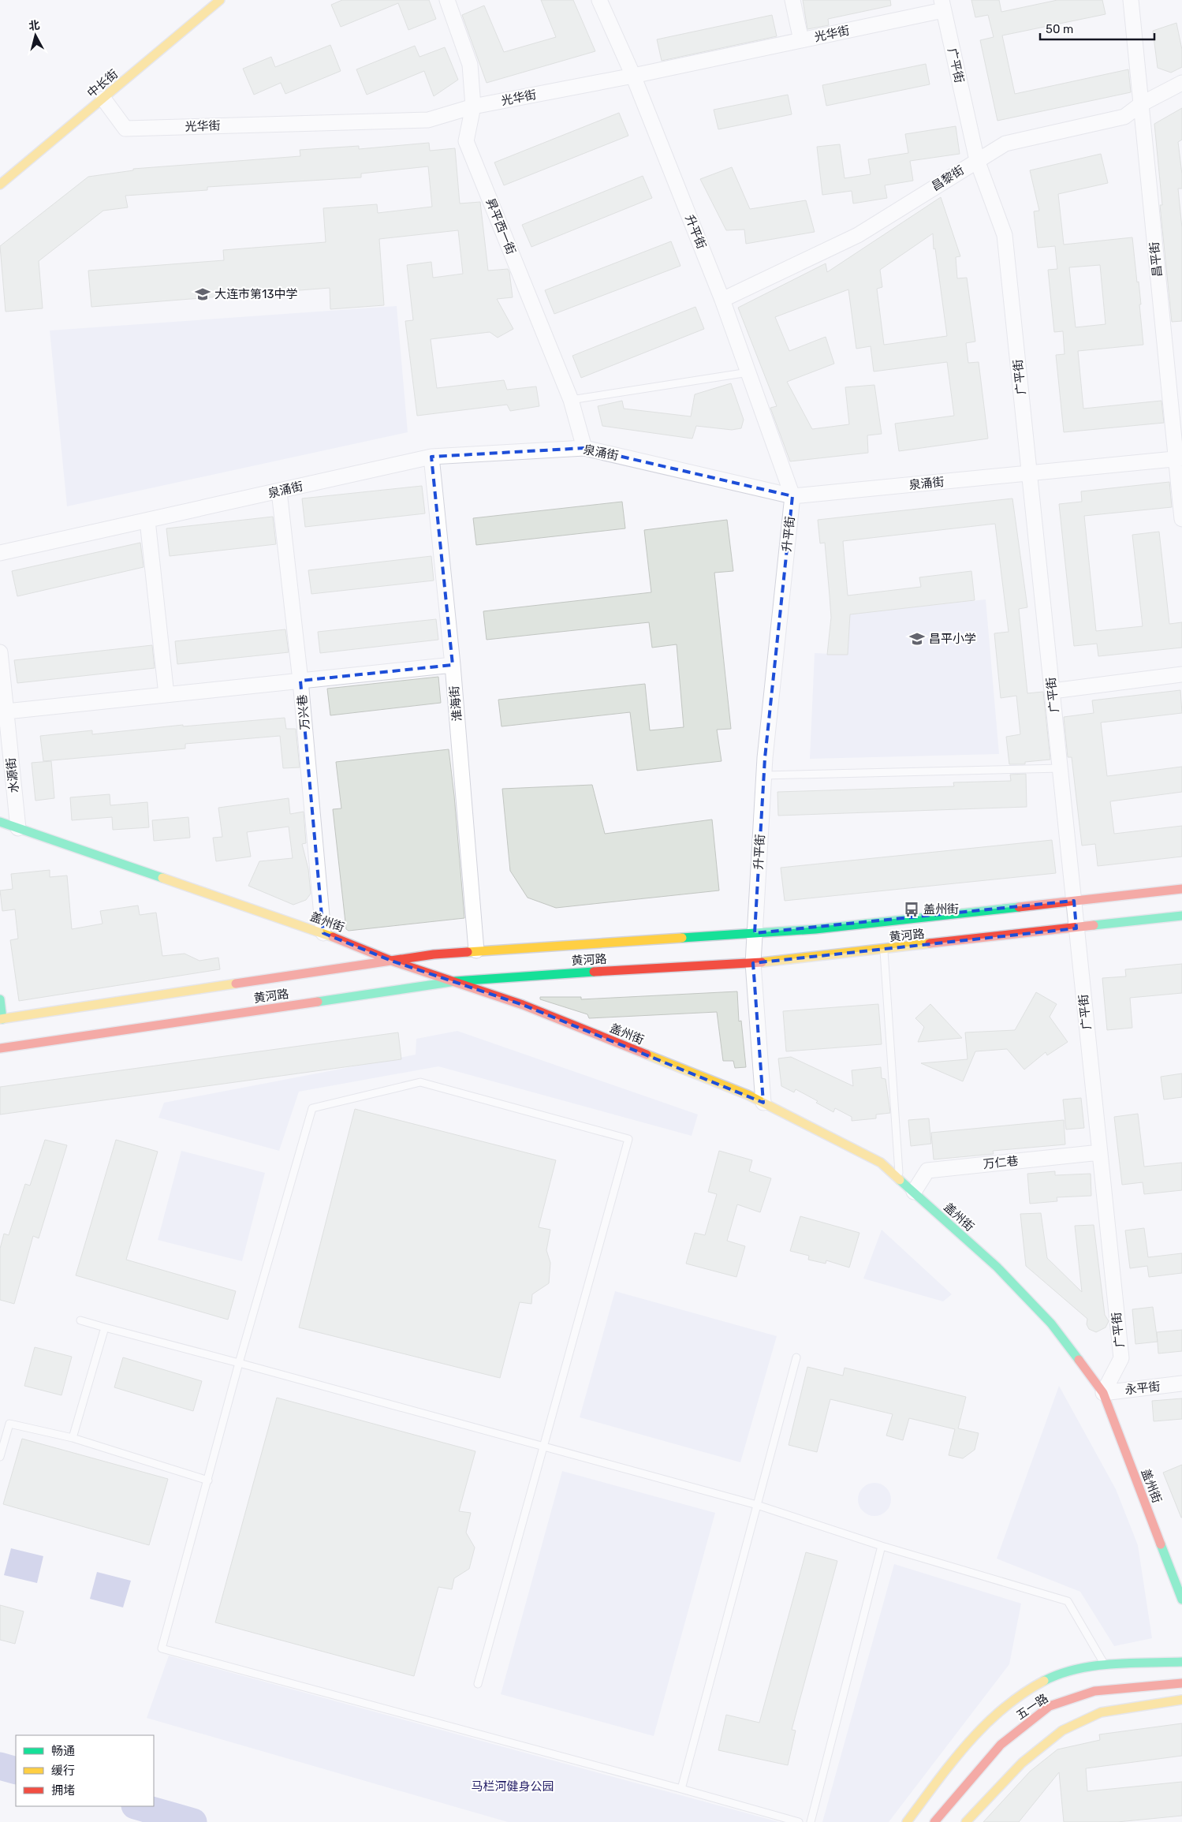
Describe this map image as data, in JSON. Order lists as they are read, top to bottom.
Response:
{
  "streets": {
    "main road": [
      "中长街",
      "盖州街",
      "黄河路",
      "五一路"
    ],
    "street": [
      "光华街",
      "广平街",
      "昌黎街",
      "昇平西一街",
      "升平街",
      "昌平街",
      "泉涌街",
      "淮海街",
      "万兴巷",
      "水源街",
      "万仁巷",
      "永平街"
    ]
  },
  "crossings": [
    ["光华街", "广平街"],
    ["光华街", "中长街"],
    ["光华街", "昇平西一街"],
    ["光华街", "升平街"],
    ["广平街", "昌黎街"],
    ["广平街", "泉涌街"],
    ["广平街", "盖州街"],
    ["广平街", "黄河路"],
    ["广平街", "万仁巷"],
    ["广平街", "永平街"],
    ["昌黎街", "升平街"],
    ["昌黎街", "昌平街"],
    ["昇平西一街", "泉涌街"],
    ["升平街", "泉涌街"],
    ["升平街", "盖州街"],
    ["升平街", "黄河路"],
    ["昌平街", "泉涌街"],
    ["泉涌街", "淮海街"],
    ["泉涌街", "万兴巷"],
    ["淮海街", "黄河路"],
    ["万兴巷", "盖州街"],
    ["水源街", "盖州街"],
    ["盖州街", "黄河路"],
    ["盖州街", "万仁巷"],
    ["盖州街", "永平街"]
  ],
  "parks": ["马栏河健身公园"],
  "places": {
    "school or university": ["大连市第13中学", "昌平小学"],
    "bus stop": ["盖州街"]
  },
  "legend": ["畅通", "缓行", "拥堵"],
  "scale_bar": "50 m",
  "north": "top"
}
